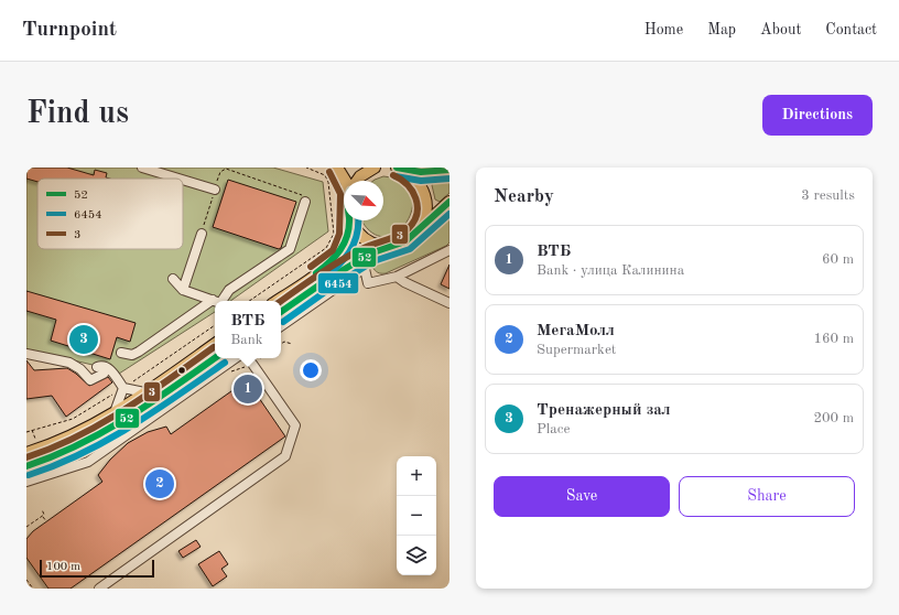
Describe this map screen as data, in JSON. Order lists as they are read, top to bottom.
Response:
{
  "lines": ["transit line 52", "transit line 3", "transit line 6454"],
  "legend": ["52", "6454", "3"],
  "scale_bar": "100 m",
  "north": "bottom right",
  "page": {
    "header": "Turnpoint",
    "nav": [
      "Home",
      "Map",
      "About",
      "Contact"
    ],
    "buttons": [
      "Directions",
      ["Save", "Share"]
    ],
    "title": "Find us",
    "heading": ["Nearby", "3 results"],
    "list": [
      {
        "mark": "1",
        "name": "ВТБ",
        "note": "Bank · улица Калинина",
        "value": "60 m"
      },
      {
        "mark": "2",
        "name": "МегаМолл",
        "note": "Supermarket",
        "value": "160 m"
      },
      {
        "mark": "3",
        "name": "Тренажерный зал",
        "note": "Place",
        "value": "200 m"
      }
    ],
    "popup": ["ВТБ", "Bank"],
    "pins": ["3", "1", "2"],
    "map_buttons": ["+", "−"],
    "scale": "100 m"
  }
}
